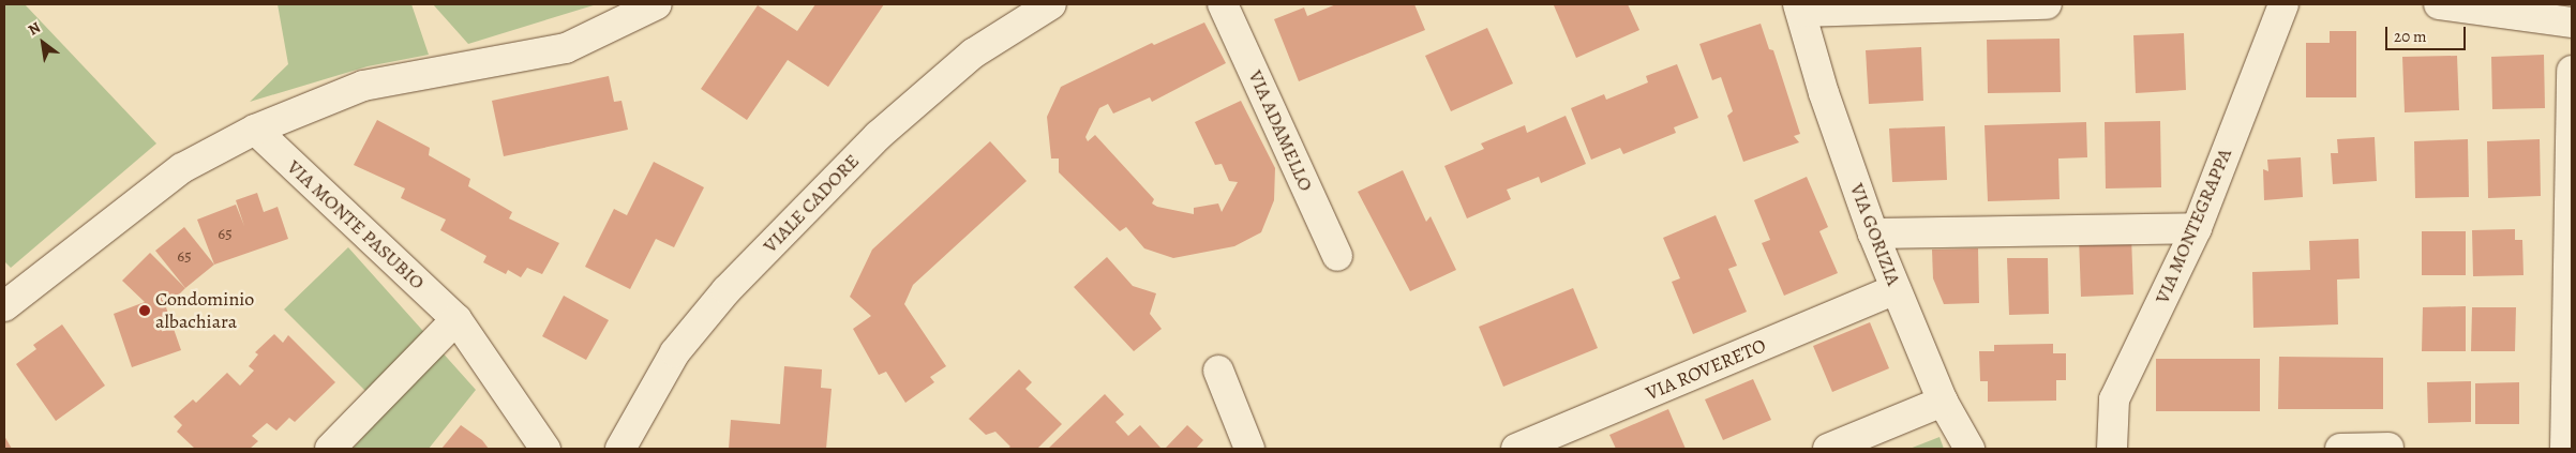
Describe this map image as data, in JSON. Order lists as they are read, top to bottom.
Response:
{
  "streets": {
    "street": [
      "VIA ADAMELLO",
      "VIALE CADORE",
      "VIA MONTE PASUBIO",
      "VIA MONTEGRAPPA",
      "VIA GORIZIA",
      "VIA ROVERETO"
    ]
  },
  "crossings": [
    ["VIA GORIZIA", "VIA ROVERETO"]
  ],
  "places": ["Condominio albachiara"],
  "house_numbers": ["65", "65"],
  "scale_bar": "20 m",
  "north": "top left"
}
